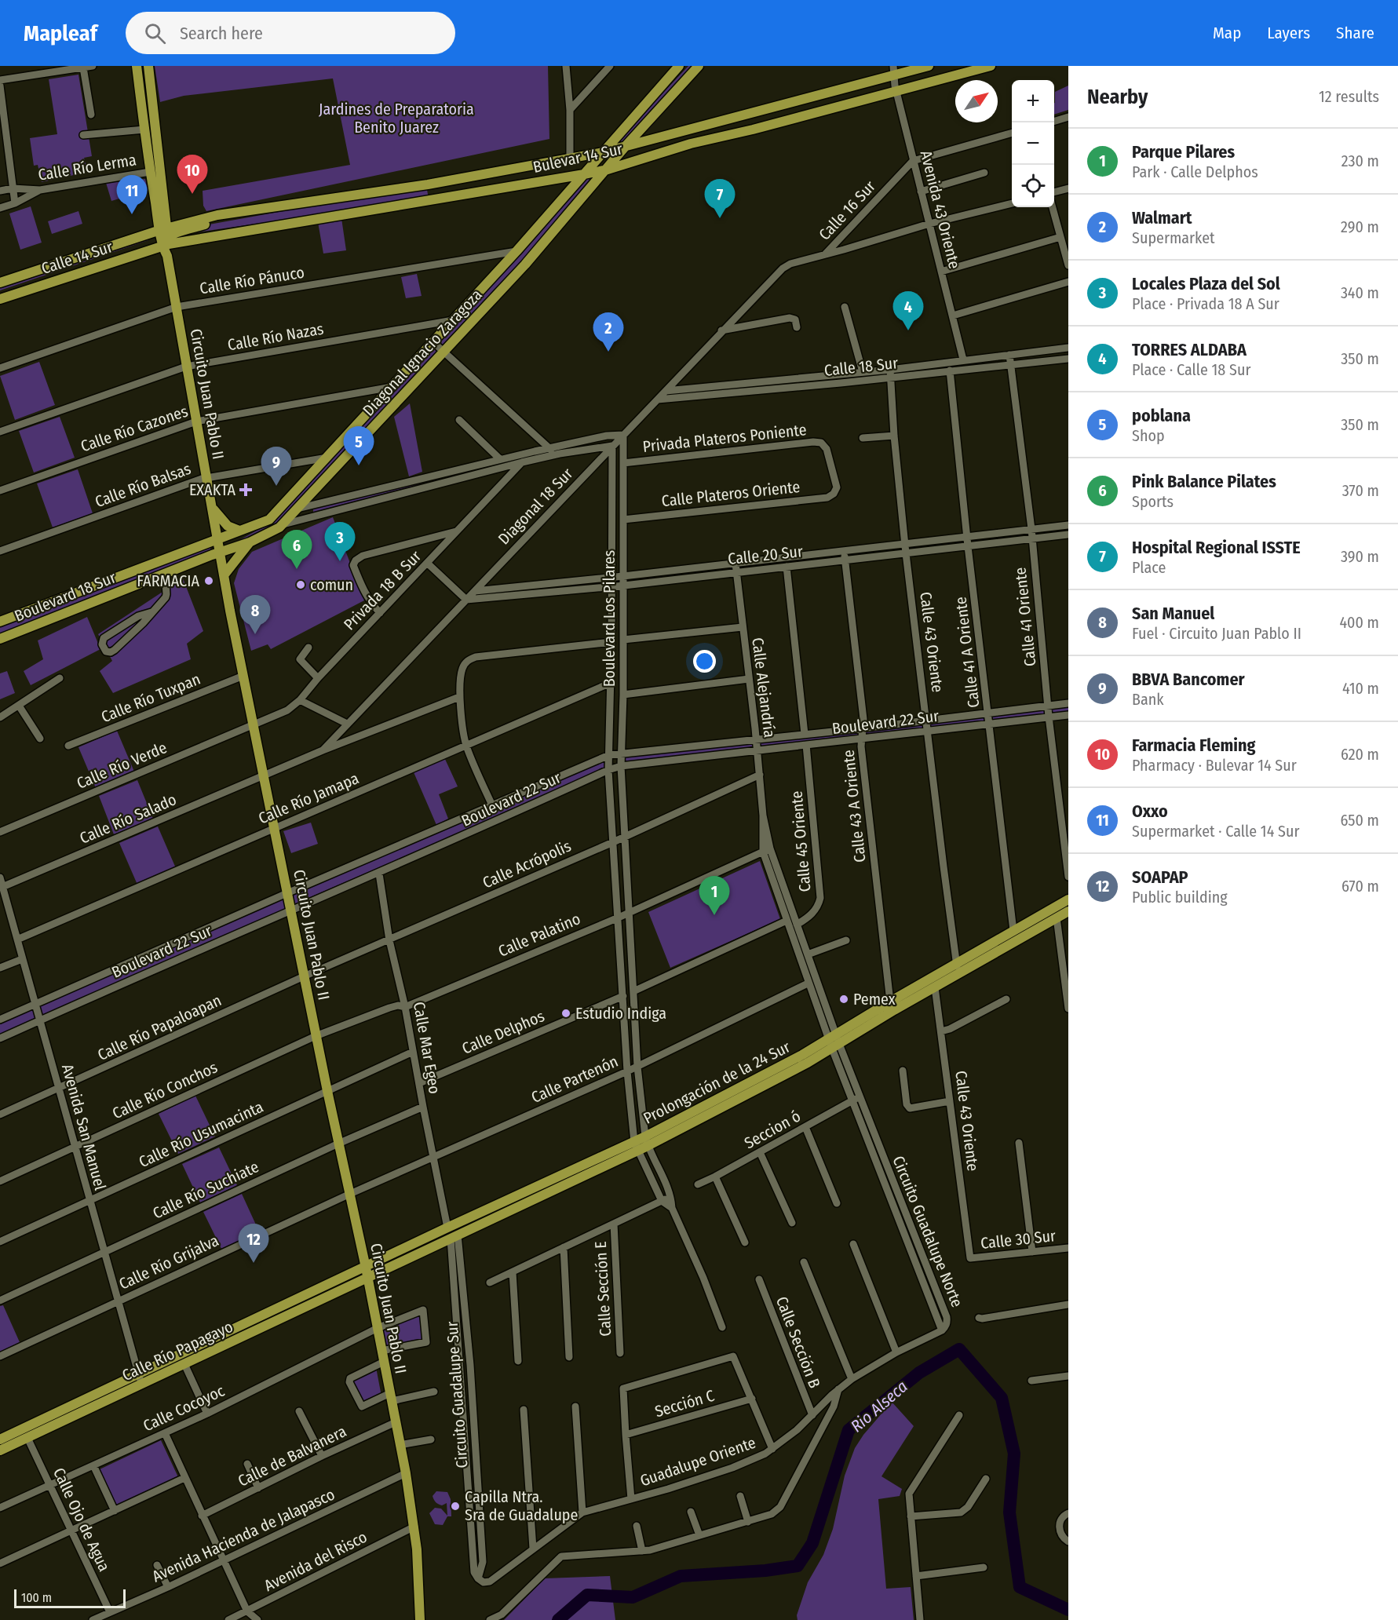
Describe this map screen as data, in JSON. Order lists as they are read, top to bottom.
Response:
{
  "streets": {
    "main road": [
      "Bulevar 14 Sur",
      "Calle 14 Sur",
      "Diagonal Ignacio Zaragoza",
      "Circuito Juan Pablo II",
      "Boulevard 18 Sur",
      "Prolongación de la 24 Sur",
      "Calle Río Papagayo"
    ],
    "street": [
      "Calle Río Lerma",
      "Avenida 43 Oriente",
      "Calle 16 Sur",
      "Calle Río Pánuco",
      "Calle Río Nazas",
      "Calle 18 Sur",
      "Calle Río Cazones",
      "Privada Plateros Poniente",
      "Calle Río Balsas",
      "Calle Plateros Oriente",
      "Diagonal 18 Sur",
      "Calle 20 Sur",
      "Privada 18 B Sur",
      "Calle 41 Oriente",
      "Boulevard Los Pilares",
      "Calle 43 Oriente",
      "Calle 41 A Oriente",
      "Calle Alejandría",
      "Calle Río Tuxpan",
      "Boulevard 22 Sur",
      "Calle Río Verde",
      "Calle Río Jamapa",
      "Calle 43 A Oriente",
      "Calle Río Salado",
      "Calle 45 Oriente",
      "Calle Acrópolis",
      "Calle Palatino",
      "Calle Río Papaloapan",
      "Calle Delphos",
      "Calle Mar Egeo",
      "Calle Partenón",
      "Calle Río Conchos",
      "Avenida San Manuel",
      "Seccion ó",
      "Calle Río Usumacinta",
      "Calle Río Suchiate",
      "Circuito Guadalupe Norte",
      "Calle 30 Sur",
      "Calle Río Grijalva",
      "Calle Sección E",
      "Calle Sección B",
      "Circuito Guadalupe Sur",
      "Sección C",
      "Calle Cocoyoc",
      "Calle de Balvanera",
      "Guadalupe Oriente",
      "Calle Ojo de Agua",
      "Avenida Hacienda de Jalapasco",
      "Avenida del Risco"
    ]
  },
  "crossings": [
    ["Bulevar 14 Sur", "Avenida 43 Oriente"],
    ["Bulevar 14 Sur", "Calle 14 Sur"],
    ["Bulevar 14 Sur", "Diagonal Ignacio Zaragoza"],
    ["Bulevar 14 Sur", "Circuito Juan Pablo II"],
    ["Calle Río Lerma", "Circuito Juan Pablo II"],
    ["Avenida 43 Oriente", "Calle 16 Sur"],
    ["Avenida 43 Oriente", "Calle 18 Sur"],
    ["Calle 16 Sur", "Diagonal 18 Sur"],
    ["Calle 14 Sur", "Circuito Juan Pablo II"],
    ["Calle Río Pánuco", "Diagonal Ignacio Zaragoza"],
    ["Calle Río Pánuco", "Circuito Juan Pablo II"],
    ["Calle Río Nazas", "Diagonal Ignacio Zaragoza"],
    ["Calle Río Nazas", "Circuito Juan Pablo II"],
    ["Diagonal Ignacio Zaragoza", "Circuito Juan Pablo II"],
    ["Diagonal Ignacio Zaragoza", "Calle Río Cazones"],
    ["Diagonal Ignacio Zaragoza", "Calle Río Balsas"],
    ["Diagonal Ignacio Zaragoza", "Boulevard 18 Sur"],
    ["Calle 18 Sur", "Diagonal 18 Sur"],
    ["Calle 18 Sur", "Calle 41 Oriente"],
    ["Calle 18 Sur", "Calle 43 Oriente"],
    ["Calle 18 Sur", "Calle 41 A Oriente"],
    ["Circuito Juan Pablo II", "Calle Río Cazones"],
    ["Circuito Juan Pablo II", "Calle Río Balsas"],
    ["Circuito Juan Pablo II", "Diagonal 18 Sur"],
    ["Circuito Juan Pablo II", "Privada 18 B Sur"],
    ["Circuito Juan Pablo II", "Boulevard 18 Sur"],
    ["Circuito Juan Pablo II", "Calle Río Tuxpan"],
    ["Circuito Juan Pablo II", "Boulevard 22 Sur"],
    ["Circuito Juan Pablo II", "Calle Río Verde"],
    ["Circuito Juan Pablo II", "Calle Río Jamapa"],
    ["Circuito Juan Pablo II", "Calle Río Salado"],
    ["Circuito Juan Pablo II", "Calle Acrópolis"],
    ["Circuito Juan Pablo II", "Calle Palatino"],
    ["Circuito Juan Pablo II", "Calle Río Papaloapan"],
    ["Circuito Juan Pablo II", "Calle Partenón"],
    ["Circuito Juan Pablo II", "Prolongación de la 24 Sur"],
    ["Circuito Juan Pablo II", "Calle Río Conchos"],
    ["Circuito Juan Pablo II", "Calle Río Usumacinta"],
    ["Circuito Juan Pablo II", "Calle Río Suchiate"],
    ["Circuito Juan Pablo II", "Calle Río Grijalva"],
    ["Circuito Juan Pablo II", "Calle Río Papagayo"],
    ["Circuito Juan Pablo II", "Calle Cocoyoc"],
    ["Circuito Juan Pablo II", "Calle de Balvanera"],
    ["Circuito Juan Pablo II", "Avenida Hacienda de Jalapasco"],
    ["Circuito Juan Pablo II", "Avenida del Risco"],
    ["Privada Plateros Poniente", "Calle Plateros Oriente"],
    ["Privada Plateros Poniente", "Boulevard Los Pilares"],
    ["Calle Plateros Oriente", "Boulevard Los Pilares"],
    ["Diagonal 18 Sur", "Calle 20 Sur"],
    ["Diagonal 18 Sur", "Boulevard Los Pilares"],
    ["Diagonal 18 Sur", "Calle Río Salado"],
    ["Calle 20 Sur", "Calle 41 Oriente"],
    ["Calle 20 Sur", "Boulevard Los Pilares"],
    ["Calle 20 Sur", "Calle 43 Oriente"],
    ["Calle 20 Sur", "Calle 41 A Oriente"],
    ["Calle 20 Sur", "Calle Alejandría"],
    ["Calle 20 Sur", "Calle 43 A Oriente"],
    ["Privada 18 B Sur", "Calle Río Verde"],
    ["Calle 41 Oriente", "Boulevard 22 Sur"],
    ["Boulevard Los Pilares", "Boulevard 22 Sur"],
    ["Boulevard Los Pilares", "Calle Río Jamapa"],
    ["Boulevard Los Pilares", "Calle Acrópolis"],
    ["Boulevard Los Pilares", "Calle Palatino"],
    ["Boulevard Los Pilares", "Calle Delphos"],
    ["Boulevard Los Pilares", "Calle Partenón"],
    ["Boulevard Los Pilares", "Prolongación de la 24 Sur"],
    ["Boulevard Los Pilares", "Calle Sección E"],
    ["Calle 43 Oriente", "Boulevard 22 Sur"],
    ["Calle 43 Oriente", "Prolongación de la 24 Sur"],
    ["Calle 43 Oriente", "Calle 30 Sur"],
    ["Calle 41 A Oriente", "Boulevard 22 Sur"],
    ["Calle 41 A Oriente", "Prolongación de la 24 Sur"],
    ["Calle Alejandría", "Boulevard 22 Sur"],
    ["Calle Alejandría", "Calle 45 Oriente"],
    ["Calle Alejandría", "Calle Acrópolis"],
    ["Calle Alejandría", "Calle Palatino"],
    ["Calle Alejandría", "Calle Partenón"],
    ["Calle Alejandría", "Prolongación de la 24 Sur"],
    ["Calle Alejandría", "Circuito Guadalupe Norte"],
    ["Boulevard 22 Sur", "Calle 43 A Oriente"],
    ["Boulevard 22 Sur", "Calle 45 Oriente"],
    ["Boulevard 22 Sur", "Calle Mar Egeo"],
    ["Boulevard 22 Sur", "Avenida San Manuel"],
    ["Calle Río Jamapa", "Avenida San Manuel"],
    ["Calle 43 A Oriente", "Prolongación de la 24 Sur"],
    ["Calle Río Salado", "Avenida San Manuel"],
    ["Calle Acrópolis", "Calle Río Papaloapan"],
    ["Calle Acrópolis", "Calle Mar Egeo"],
    ["Calle Palatino", "Calle Mar Egeo"],
    ["Calle Palatino", "Calle Río Conchos"],
    ["Calle Río Papaloapan", "Avenida San Manuel"],
    ["Calle Delphos", "Calle Mar Egeo"],
    ["Calle Mar Egeo", "Calle Partenón"],
    ["Calle Mar Egeo", "Prolongación de la 24 Sur"],
    ["Calle Mar Egeo", "Calle Río Usumacinta"],
    ["Calle Mar Egeo", "Calle Río Suchiate"],
    ["Calle Partenón", "Calle Río Grijalva"],
    ["Prolongación de la 24 Sur", "Circuito Guadalupe Norte"],
    ["Prolongación de la 24 Sur", "Calle Río Papagayo"],
    ["Prolongación de la 24 Sur", "Circuito Guadalupe Sur"],
    ["Calle Río Conchos", "Avenida San Manuel"],
    ["Avenida San Manuel", "Calle Río Usumacinta"],
    ["Avenida San Manuel", "Calle Río Suchiate"],
    ["Avenida San Manuel", "Calle Río Grijalva"],
    ["Avenida San Manuel", "Calle Río Papagayo"],
    ["Seccion ó", "Circuito Guadalupe Norte"],
    ["Circuito Guadalupe Norte", "Guadalupe Oriente"],
    ["Calle Sección B", "Guadalupe Oriente"],
    ["Calle Río Papagayo", "Calle Ojo de Agua"],
    ["Circuito Guadalupe Sur", "Guadalupe Oriente"],
    ["Calle Cocoyoc", "Calle Ojo de Agua"],
    ["Calle Ojo de Agua", "Avenida Hacienda de Jalapasco"]
  ],
  "water": ["Rio Alseca"],
  "parks": ["Jardines de Preparatoria Benito Juarez"],
  "places": {
    "health": ["EXAKTA"],
    "other": [
      "FARMACIA",
      "comun",
      "Pemex",
      "Estudio Indiga",
      "Capilla Ntra. Sra de Guadalupe"
    ]
  },
  "scale_bar": "100 m",
  "north": "top right",
  "page": {
    "header": "Mapleaf",
    "search": "Search here",
    "nav": ["Map", "Layers", "Share"],
    "heading": ["Nearby", "12 results"],
    "map_buttons": ["+", "−"],
    "list": [
      {
        "mark": "1",
        "name": "Parque Pilares",
        "note": "Park · Calle Delphos",
        "value": "230 m"
      },
      {
        "mark": "2",
        "name": "Walmart",
        "note": "Supermarket",
        "value": "290 m"
      },
      {
        "mark": "3",
        "name": "Locales Plaza del Sol",
        "note": "Place · Privada 18 A Sur",
        "value": "340 m"
      },
      {
        "mark": "4",
        "name": "TORRES ALDABA",
        "note": "Place · Calle 18 Sur",
        "value": "350 m"
      },
      {
        "mark": "5",
        "name": "poblana",
        "note": "Shop",
        "value": "350 m"
      },
      {
        "mark": "6",
        "name": "Pink Balance Pilates",
        "note": "Sports",
        "value": "370 m"
      },
      {
        "mark": "7",
        "name": "Hospital Regional ISSTE",
        "note": "Place",
        "value": "390 m"
      },
      {
        "mark": "8",
        "name": "San Manuel",
        "note": "Fuel · Circuito Juan Pablo II",
        "value": "400 m"
      },
      {
        "mark": "9",
        "name": "BBVA Bancomer",
        "note": "Bank",
        "value": "410 m"
      },
      {
        "mark": "10",
        "name": "Farmacia Fleming",
        "note": "Pharmacy · Bulevar 14 Sur",
        "value": "620 m"
      },
      {
        "mark": "11",
        "name": "Oxxo",
        "note": "Supermarket · Calle 14 Sur",
        "value": "650 m"
      },
      {
        "mark": "12",
        "name": "SOAPAP",
        "note": "Public building",
        "value": "670 m"
      }
    ],
    "pins": [
      "10",
      "11",
      "7",
      "4",
      "2",
      "5",
      "9",
      "3",
      "6",
      "8",
      "1",
      "12"
    ],
    "scale": "100 m"
  }
}
